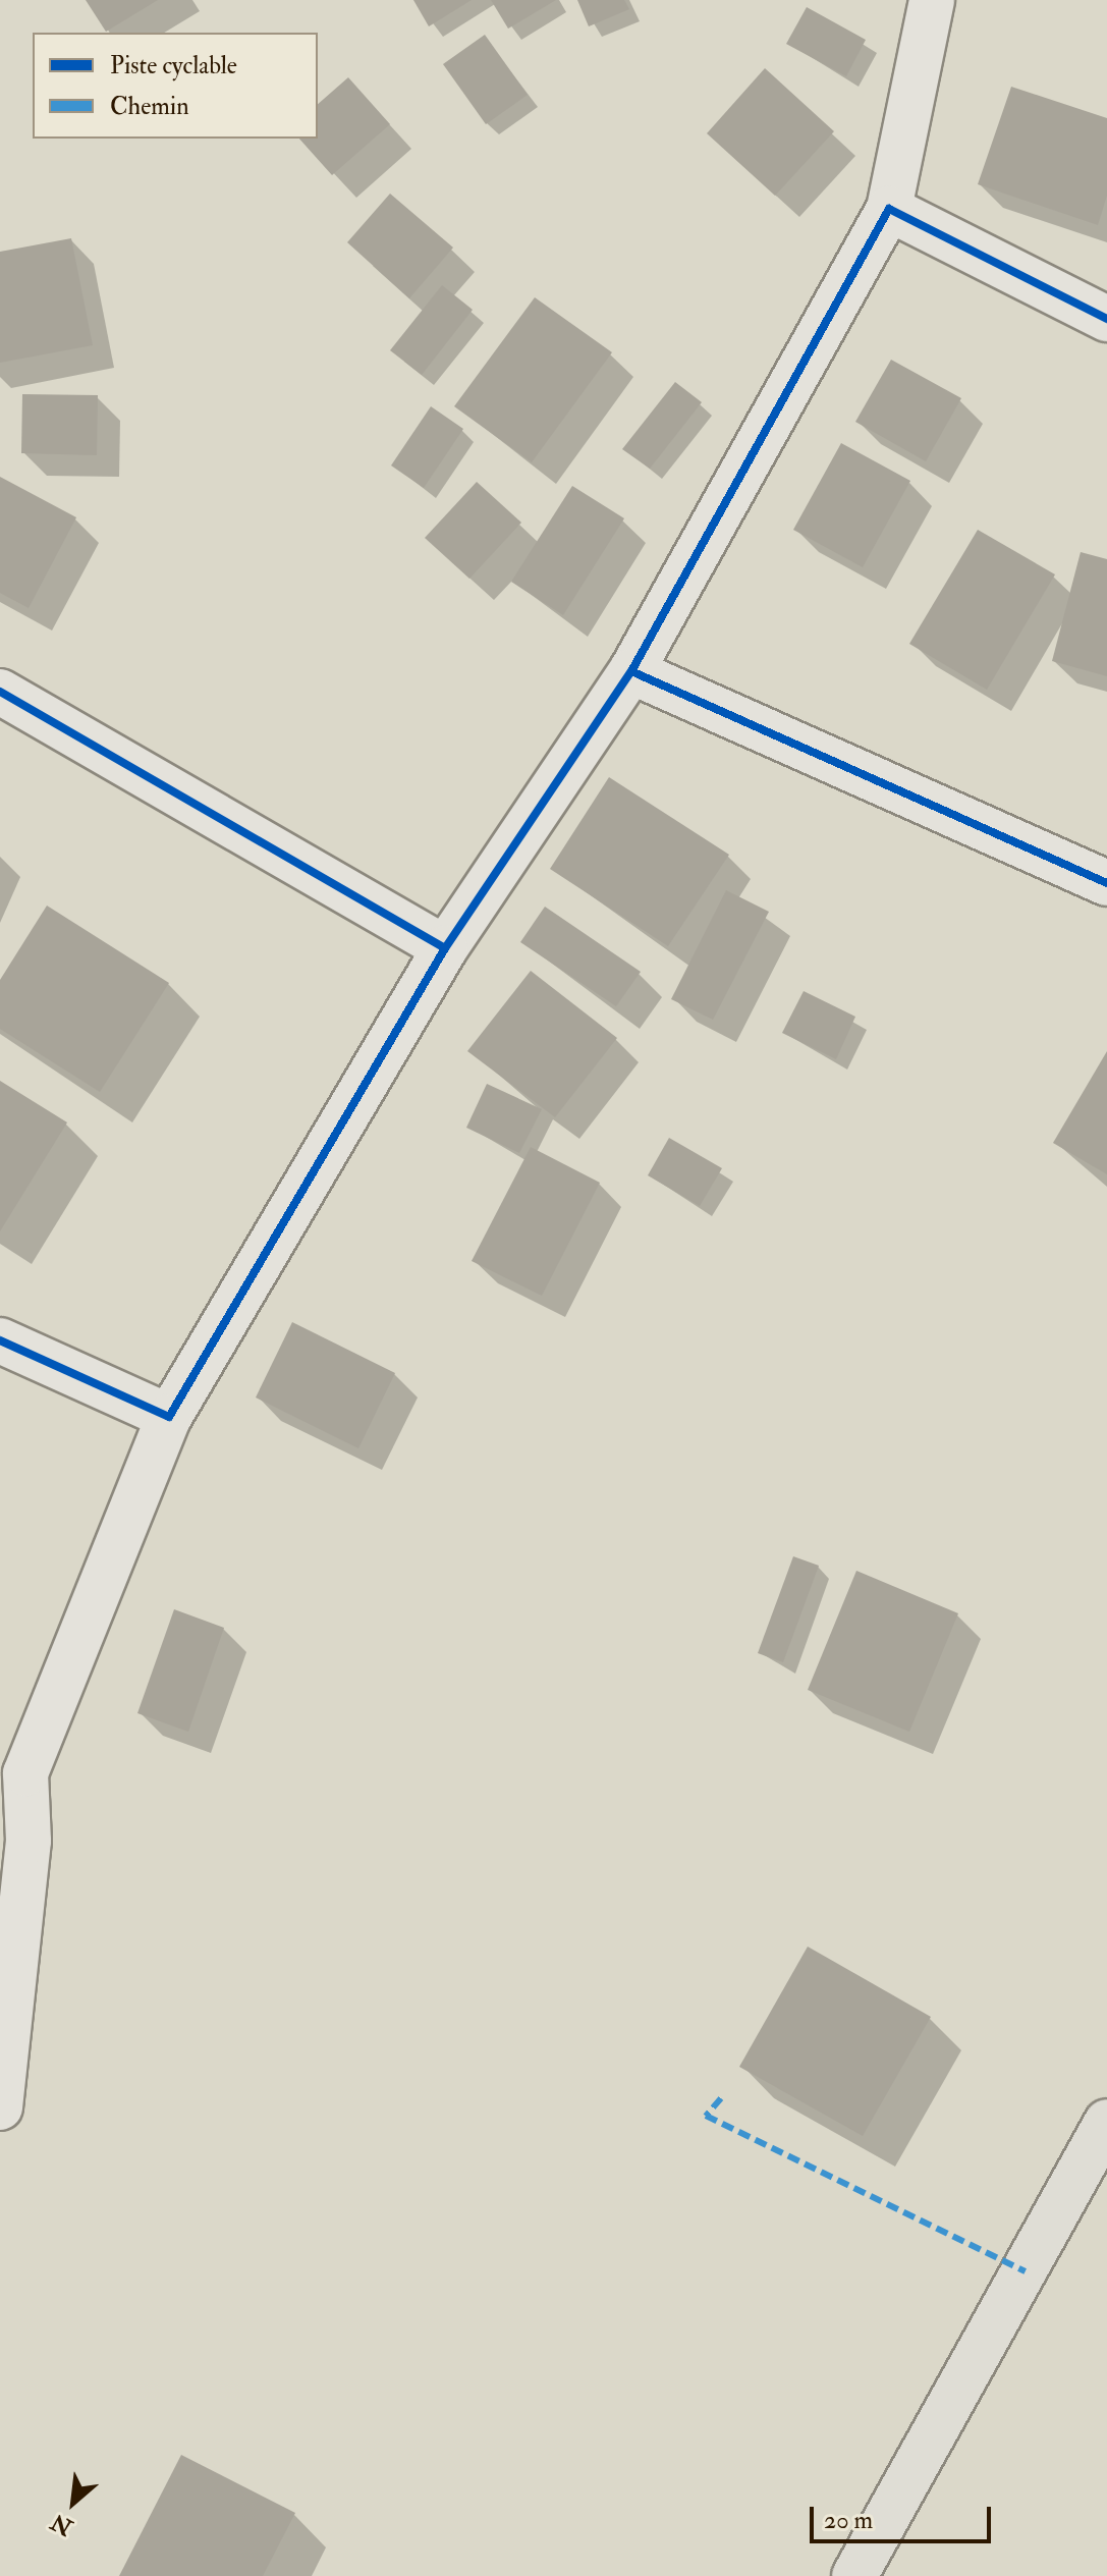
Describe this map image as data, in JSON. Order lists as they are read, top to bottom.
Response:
{
  "legend": ["Piste cyclable", "Chemin"],
  "scale_bar": "20 m",
  "north": "bottom left"
}
